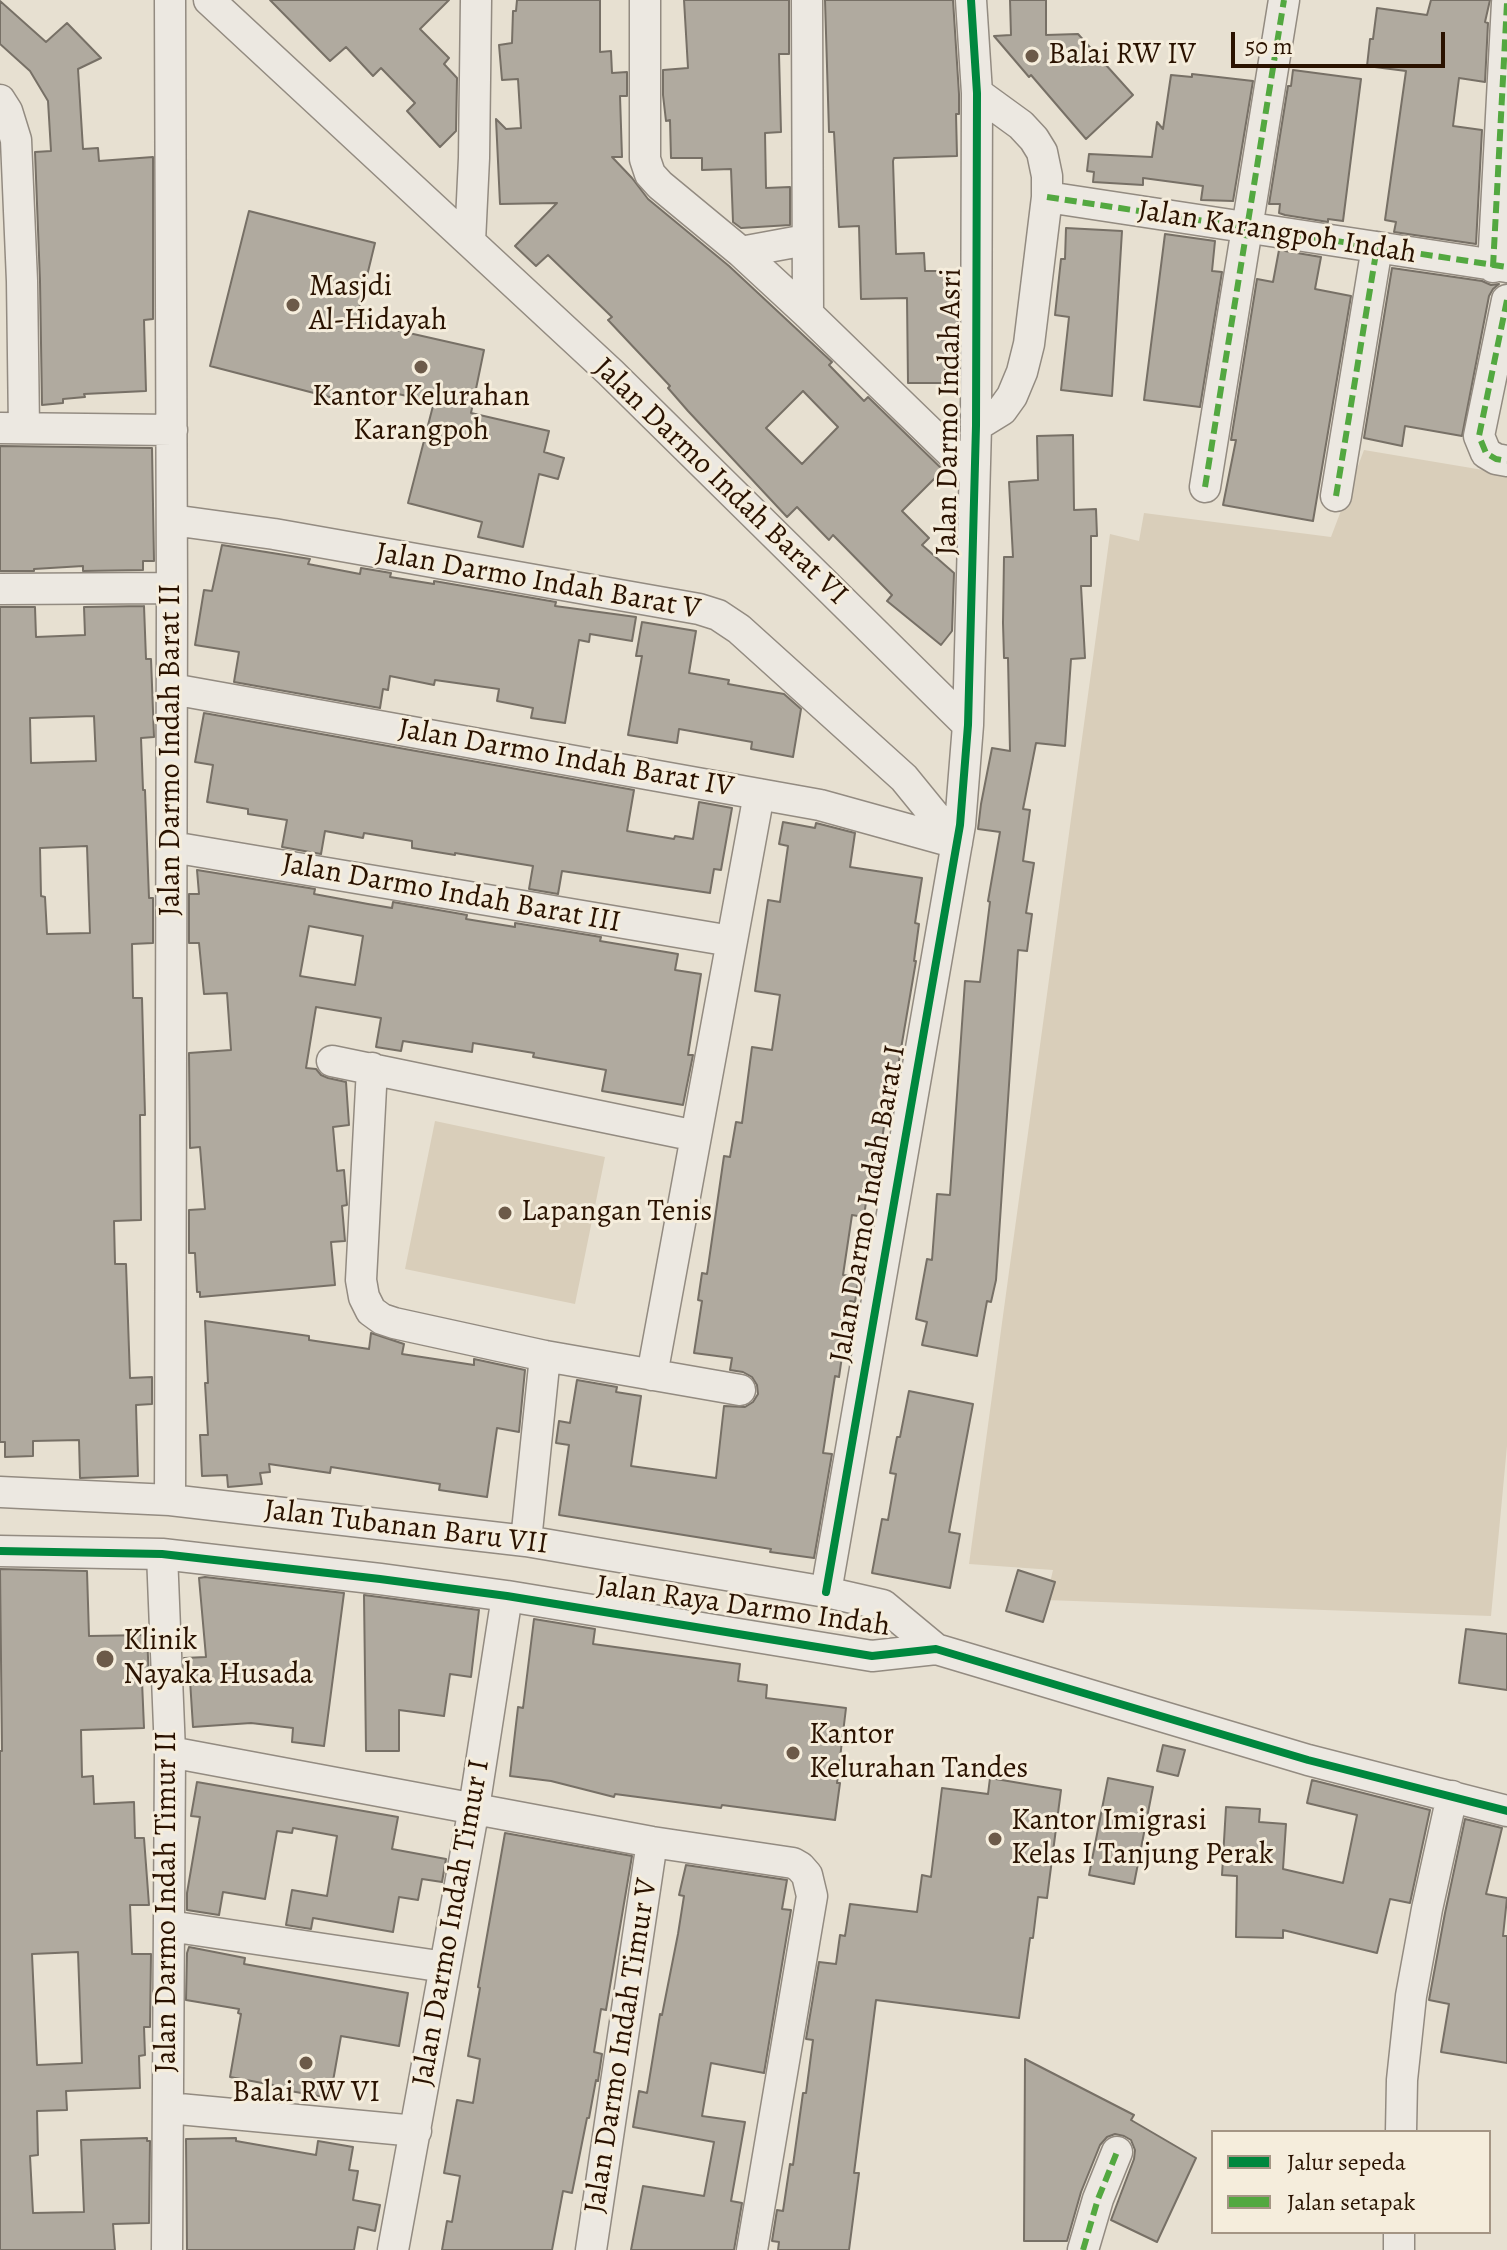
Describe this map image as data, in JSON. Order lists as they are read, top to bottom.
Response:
{
  "streets": {
    "street": [
      "Jalan Karangpoh Indah",
      "Jalan Darmo Indah Asri",
      "Jalan Darmo Indah Barat VI",
      "Jalan Darmo Indah Barat V",
      "Jalan Darmo Indah Barat II",
      "Jalan Darmo Indah Barat IV",
      "Jalan Darmo Indah Barat III",
      "Jalan Darmo Indah Barat I",
      "Jalan Tubanan Baru VII",
      "Jalan Raya Darmo Indah",
      "Jalan Darmo Indah Timur II",
      "Jalan Darmo Indah Timur I",
      "Jalan Darmo Indah Timur V"
    ]
  },
  "crossings": [
    ["Jalan Darmo Indah Asri", "Jalan Darmo Indah Barat VI"],
    ["Jalan Darmo Indah Asri", "Jalan Darmo Indah Barat V"],
    ["Jalan Darmo Indah Asri", "Jalan Darmo Indah Barat IV"],
    ["Jalan Darmo Indah Asri", "Jalan Darmo Indah Barat I"],
    ["Jalan Darmo Indah Barat V", "Jalan Darmo Indah Barat II"],
    ["Jalan Darmo Indah Barat V", "Jalan Darmo Indah Barat IV"],
    ["Jalan Darmo Indah Barat V", "Jalan Darmo Indah Barat I"],
    ["Jalan Darmo Indah Barat II", "Jalan Darmo Indah Barat IV"],
    ["Jalan Darmo Indah Barat II", "Jalan Darmo Indah Barat III"],
    ["Jalan Darmo Indah Barat II", "Jalan Tubanan Baru VII"],
    ["Jalan Darmo Indah Barat IV", "Jalan Darmo Indah Barat I"],
    ["Jalan Darmo Indah Barat I", "Jalan Tubanan Baru VII"],
    ["Jalan Tubanan Baru VII", "Jalan Raya Darmo Indah"],
    ["Jalan Raya Darmo Indah", "Jalan Darmo Indah Timur II"],
    ["Jalan Raya Darmo Indah", "Jalan Darmo Indah Timur I"]
  ],
  "places": [
    "Balai RW IV",
    "Masjdi Al-Hidayah",
    "Kantor Kelurahan Karangpoh",
    "Lapangan Tenis",
    "Klinik Nayaka Husada",
    "Kantor Kelurahan Tandes",
    "Kantor Imigrasi Kelas I Tanjung Perak",
    "Balai RW VI"
  ],
  "legend": ["Jalur sepeda", "Jalan setapak"],
  "scale_bar": "50 m"
}
